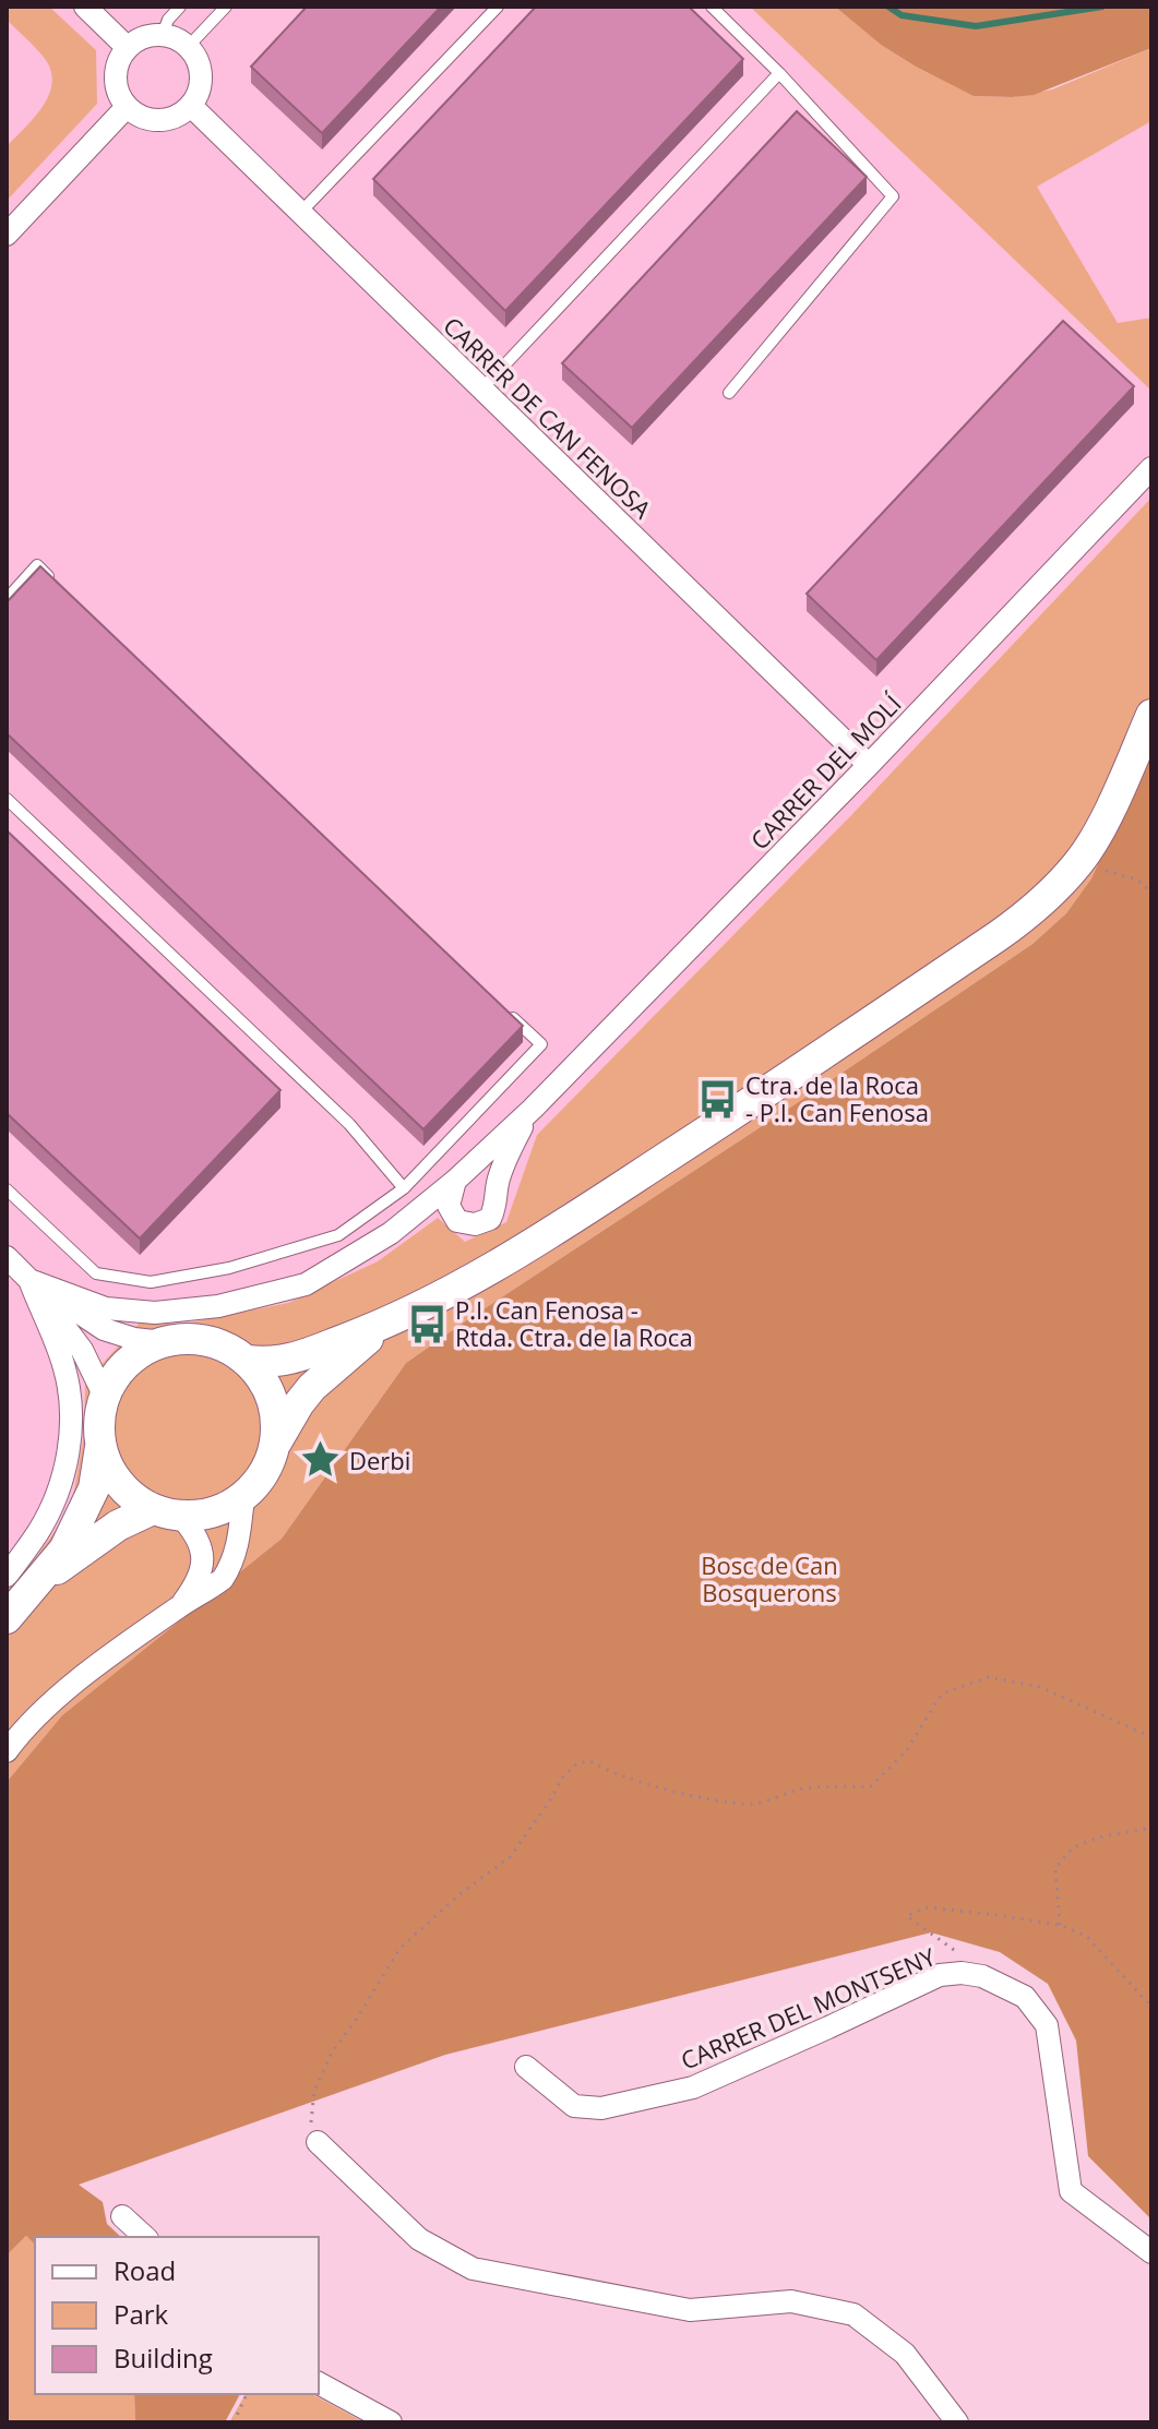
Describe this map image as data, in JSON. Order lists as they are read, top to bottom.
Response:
{
  "streets": {
    "street": ["CARRER DE CAN FENOSA", "CARRER DEL MOLÍ", "CARRER DEL MONTSENY"]
  },
  "crossings": [
    ["CARRER DE CAN FENOSA", "CARRER DEL MOLÍ"]
  ],
  "parks": ["Bosc de Can Bosquerons"],
  "places": {
    "bus stop": ["Ctra. de la Roca - P.I. Can Fenosa", "P.I. Can Fenosa - Rtda. Ctra. de la Roca"],
    "place": ["Derbi"]
  },
  "legend": ["Road", "Park", "Building"]
}
